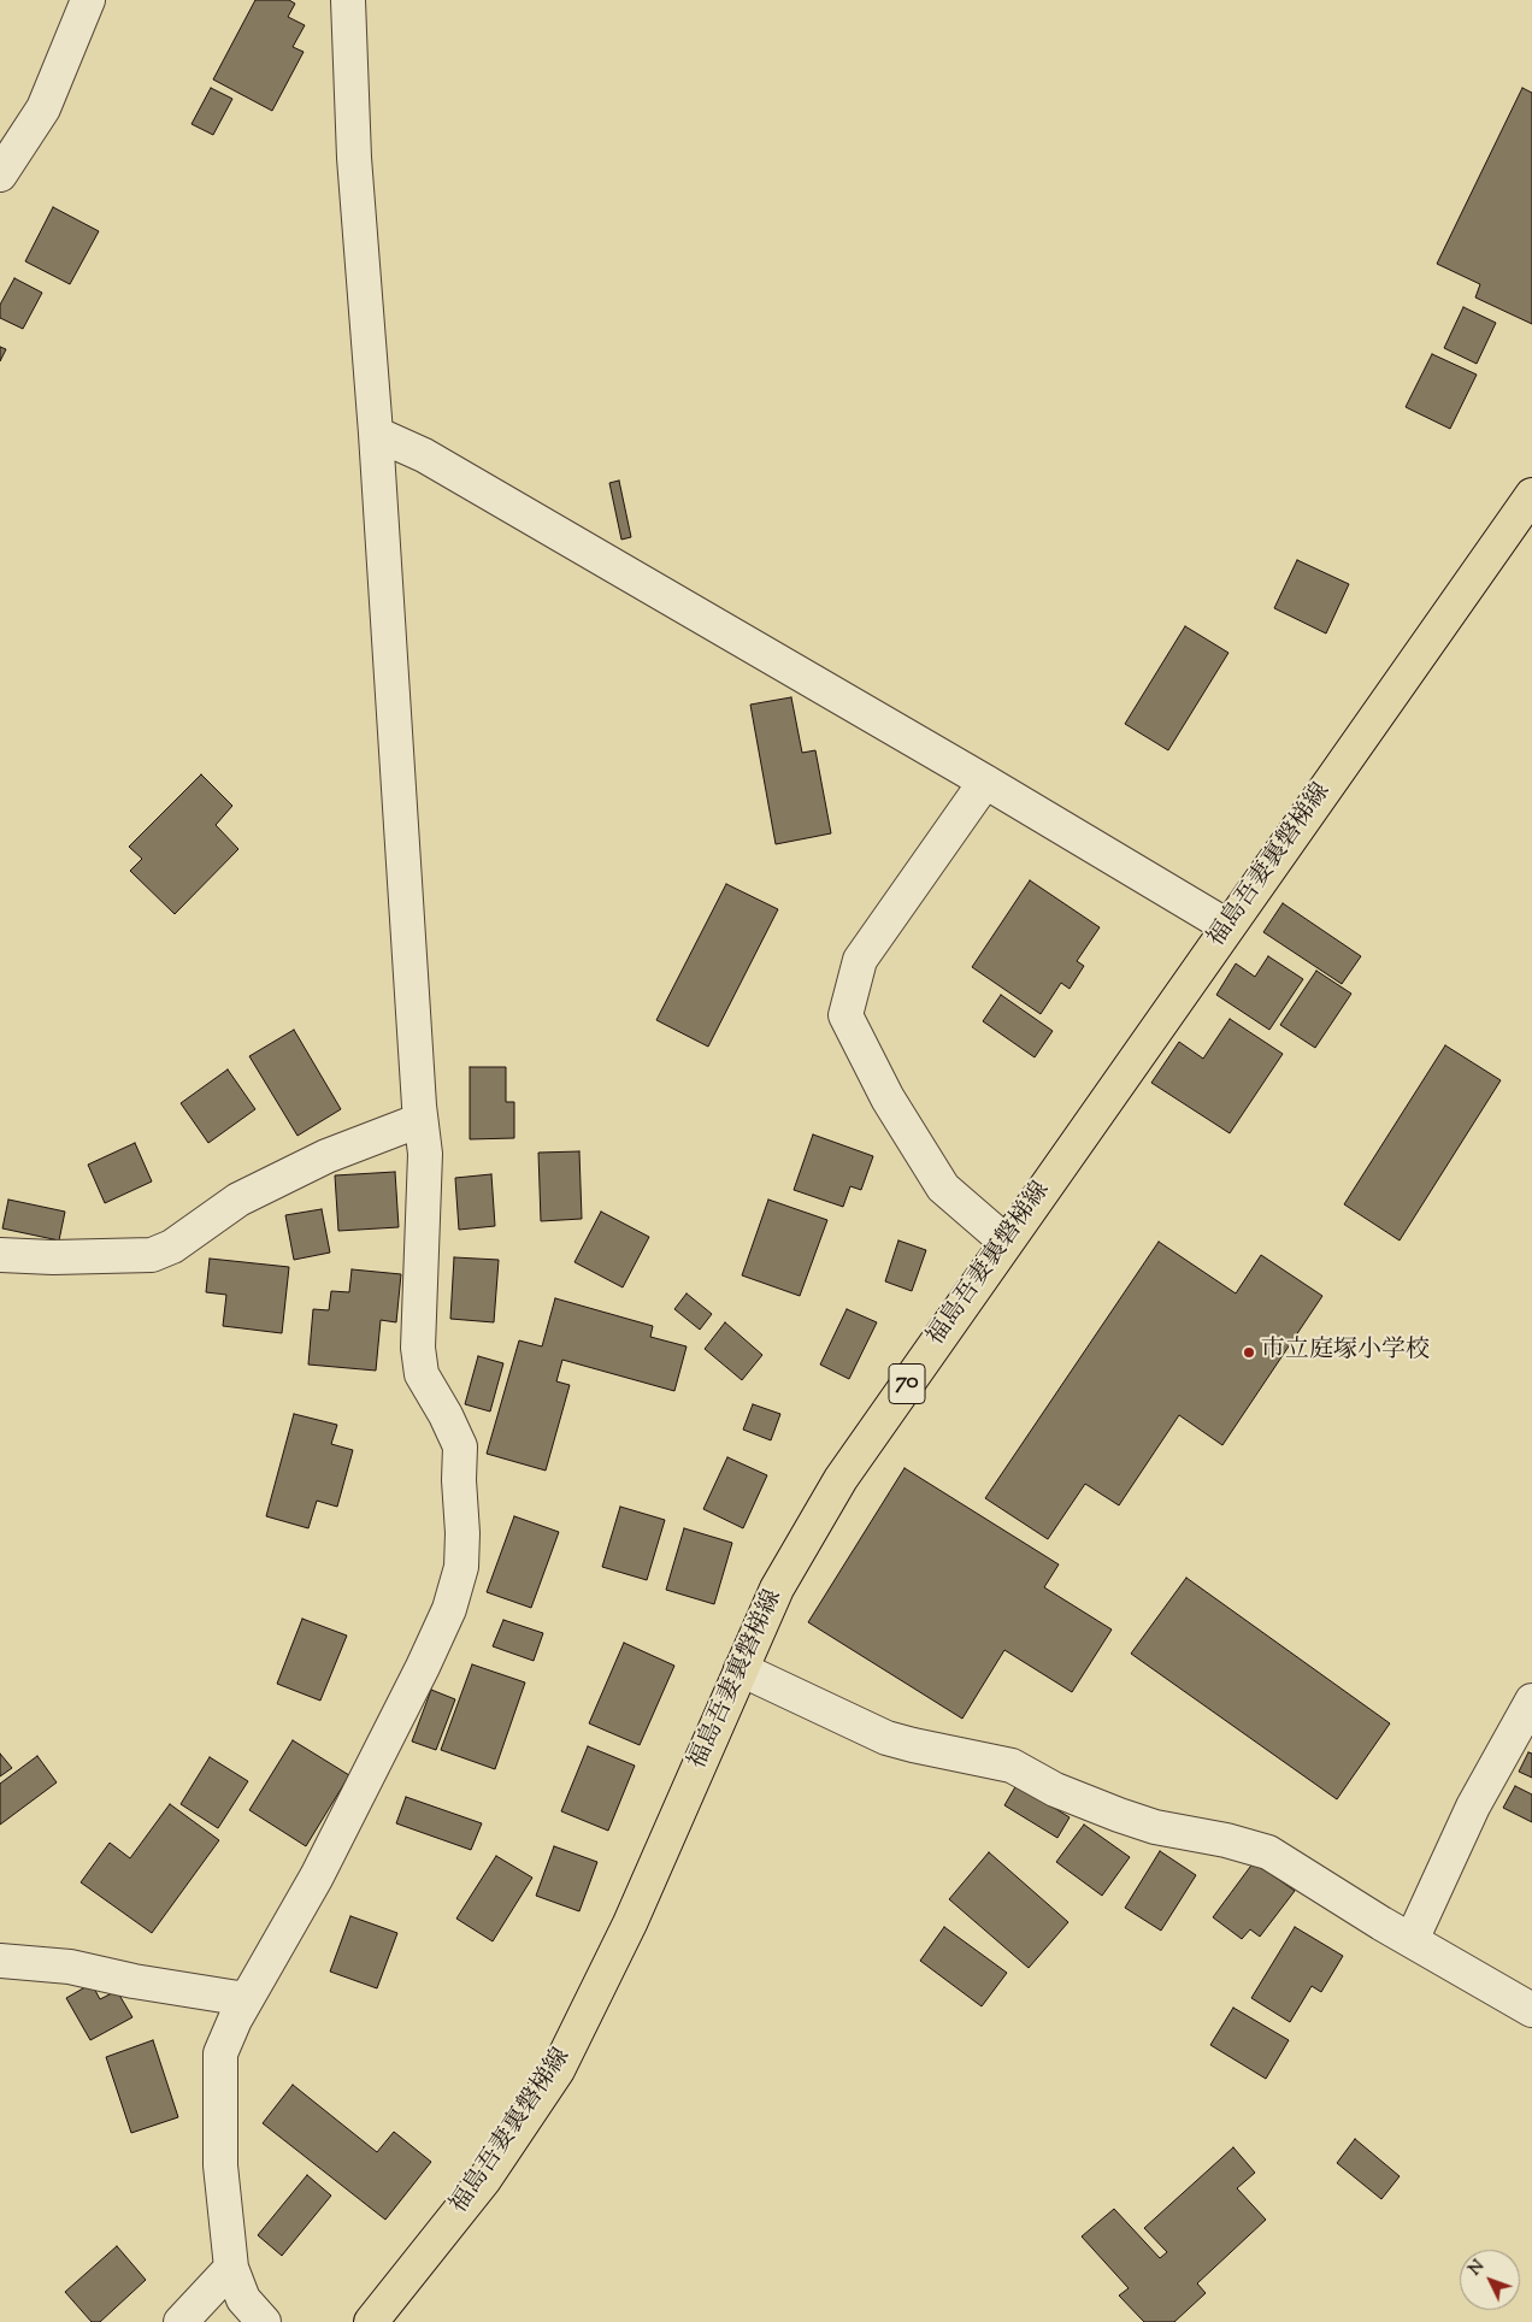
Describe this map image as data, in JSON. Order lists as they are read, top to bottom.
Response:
{
  "streets": {
    "main road": ["福島吾妻裏磐梯線", "70"]
  },
  "places": ["市立庭塚小学校"],
  "north": "top left"
}
